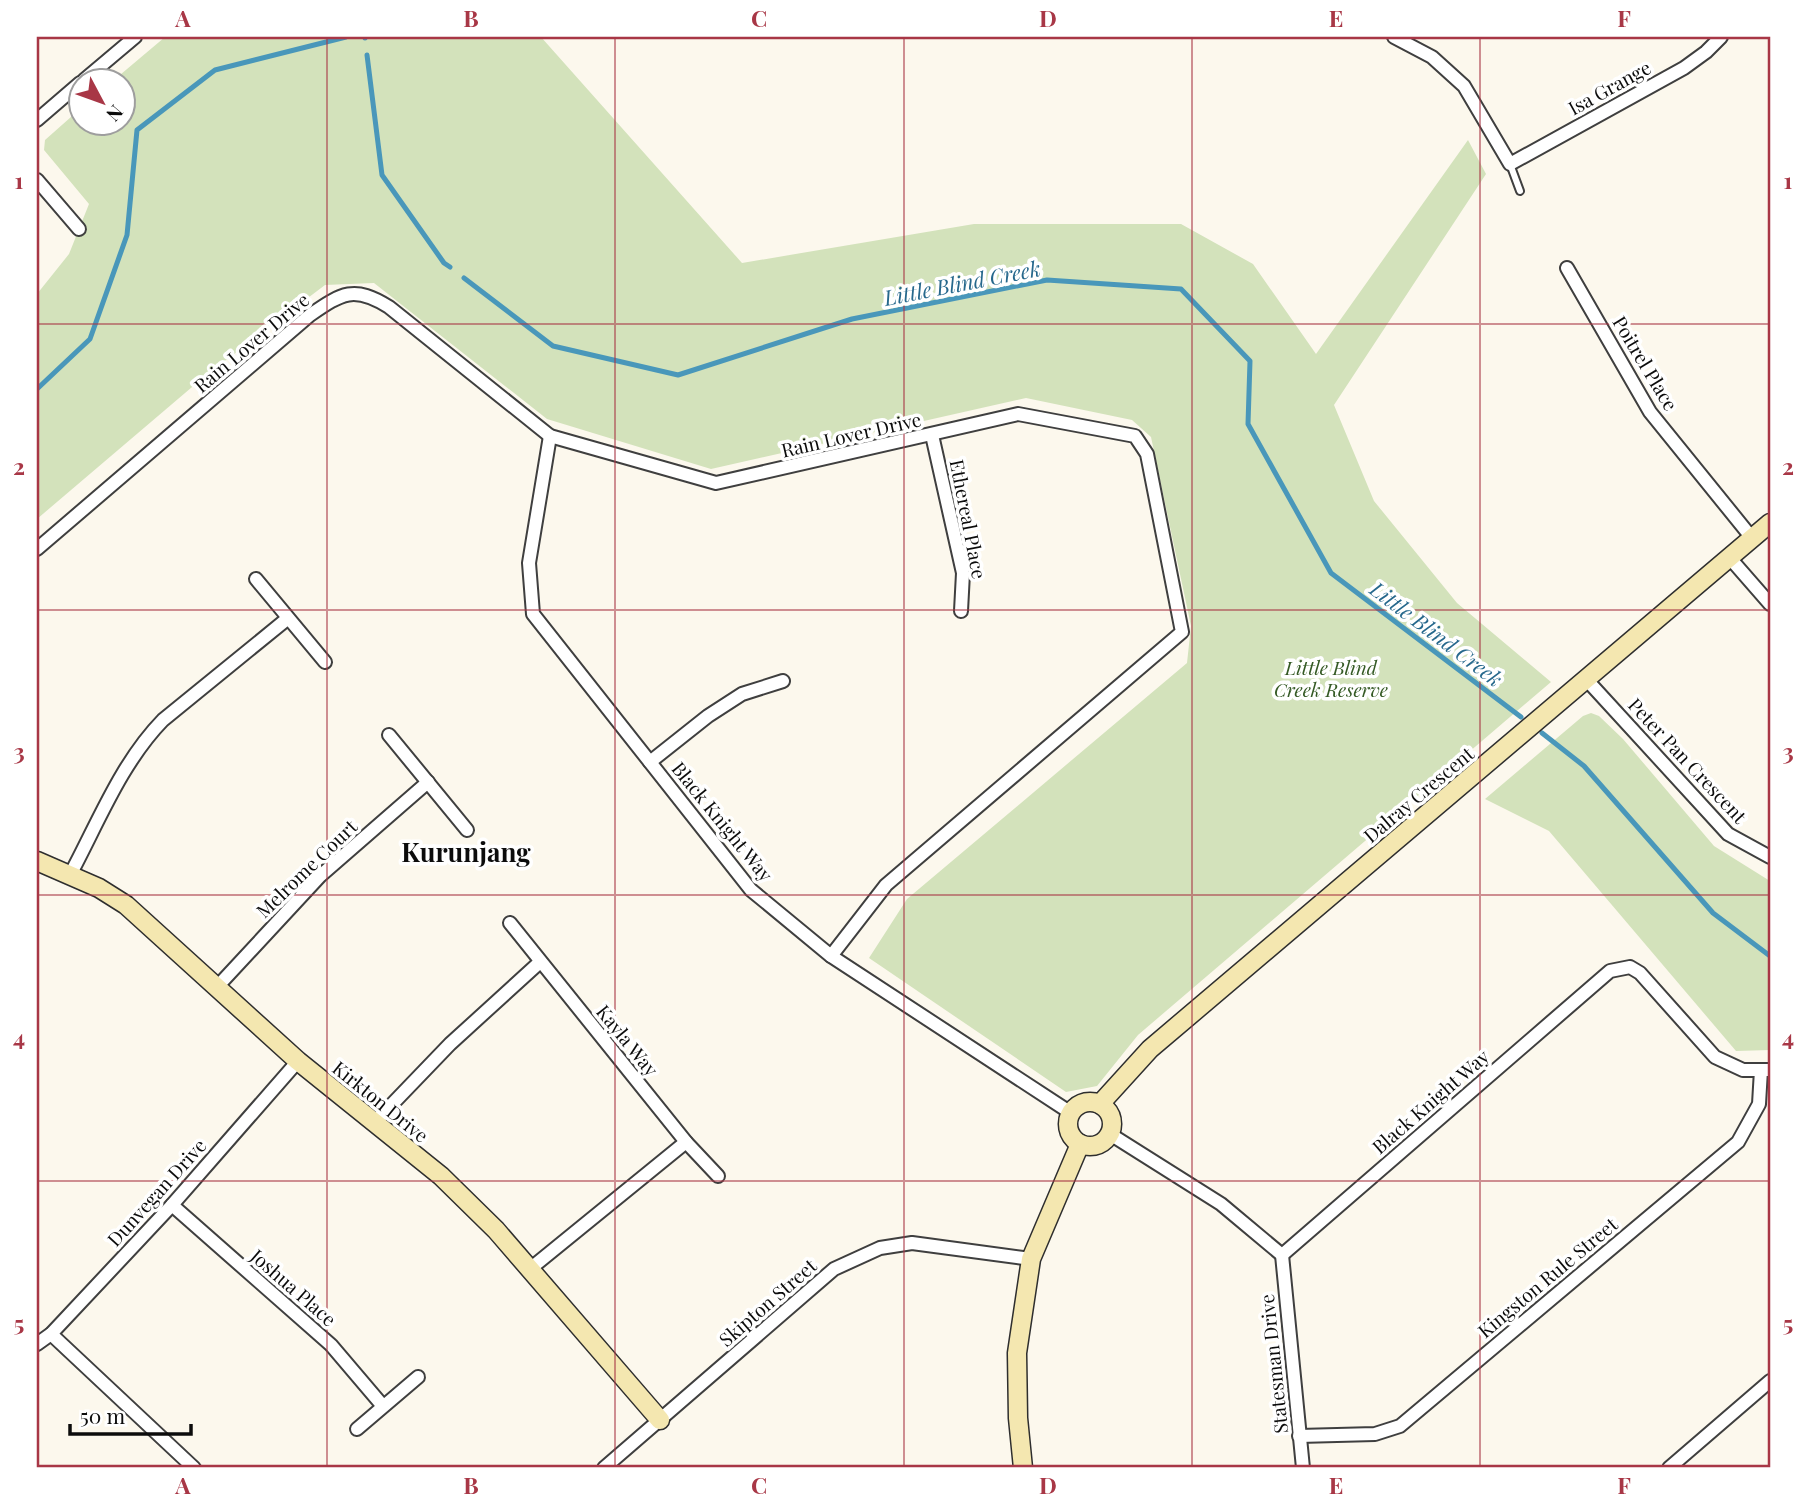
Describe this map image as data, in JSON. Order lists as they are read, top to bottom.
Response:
{
  "streets": {
    "street": [
      "Isa Grange",
      "Rain Lover Drive",
      "Poitrel Place",
      "Ethereal Place",
      "Peter Pan Crescent",
      "Dalray Crescent",
      "Black Knight Way",
      "Melrome Court",
      "Kayla Way",
      "Kirkton Drive",
      "Dunvegan Drive",
      "Kingston Rule Street",
      "Joshua Place",
      "Skipton Street",
      "Statesman Drive"
    ]
  },
  "crossings": [
    ["Rain Lover Drive", "Ethereal Place"],
    ["Rain Lover Drive", "Black Knight Way"],
    ["Poitrel Place", "Dalray Crescent"],
    ["Peter Pan Crescent", "Dalray Crescent"],
    ["Dalray Crescent", "Black Knight Way"],
    ["Black Knight Way", "Kingston Rule Street"],
    ["Black Knight Way", "Statesman Drive"],
    ["Melrome Court", "Kirkton Drive"],
    ["Kirkton Drive", "Dunvegan Drive"],
    ["Kirkton Drive", "Skipton Street"],
    ["Dunvegan Drive", "Joshua Place"],
    ["Kingston Rule Street", "Statesman Drive"]
  ],
  "districts": ["Kurunjang"],
  "water": ["Little Blind Creek"],
  "parks": ["Little Blind Creek Reserve"],
  "scale_bar": "50 m",
  "north": "bottom right",
  "grid": {
    "columns": [
      "A",
      "B",
      "C",
      "D",
      "E",
      "F"
    ],
    "rows": [
      "1",
      "2",
      "3",
      "4",
      "5"
    ]
  }
}
